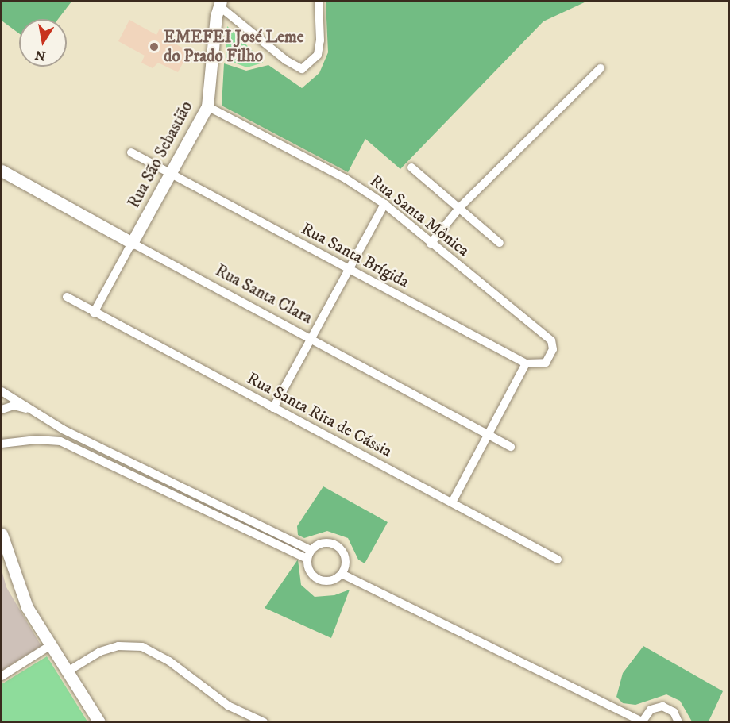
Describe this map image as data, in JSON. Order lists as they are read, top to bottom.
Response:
{
  "streets": {
    "street": [
      "Rua São Sebastião",
      "Rua Santa Mônica",
      "Rua Santa Brígida",
      "Rua Santa Clara",
      "Rua Santa Rita de Cássia"
    ]
  },
  "crossings": [
    ["Rua São Sebastião", "Rua Santa Mônica"],
    ["Rua São Sebastião", "Rua Santa Brígida"],
    ["Rua São Sebastião", "Rua Santa Clara"],
    ["Rua São Sebastião", "Rua Santa Rita de Cássia"],
    ["Rua Santa Mônica", "Rua Santa Brígida"]
  ],
  "places": ["EMEFEI José Leme do Prado Filho"],
  "north": "bottom"
}
